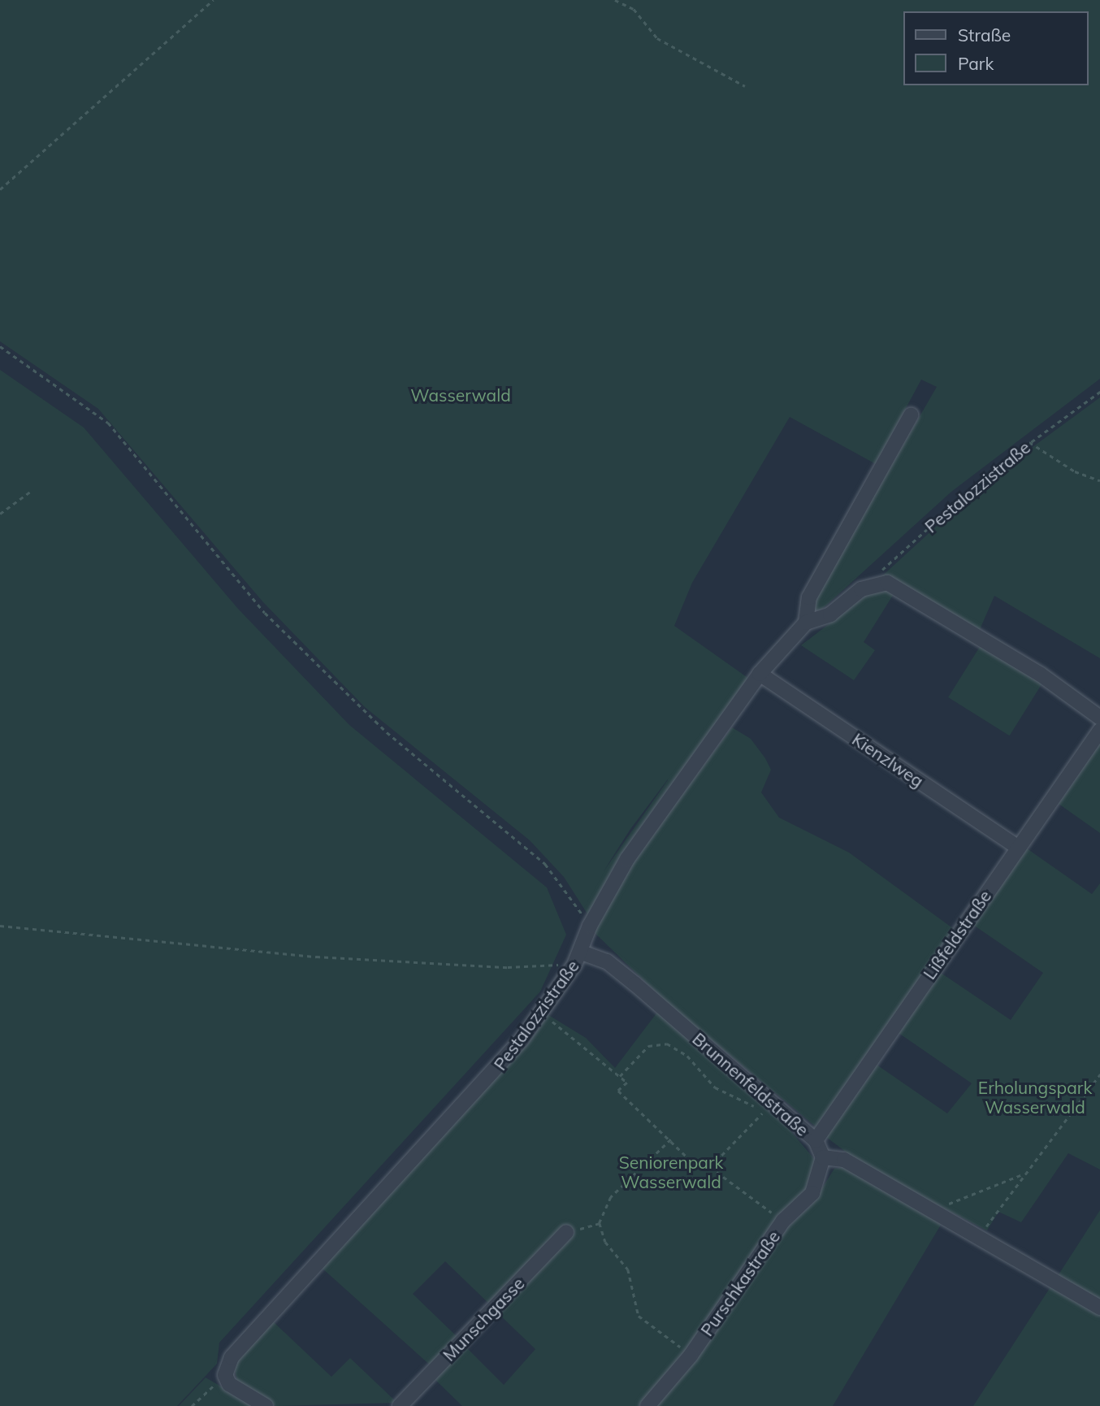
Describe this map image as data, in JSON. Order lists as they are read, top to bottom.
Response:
{
  "streets": {
    "street": [
      "Pestalozzistraße",
      "Kienzlweg",
      "Lißfeldstraße",
      "Brunnenfeldstraße",
      "Purschkastraße",
      "Munschgasse"
    ]
  },
  "crossings": [
    ["Pestalozzistraße", "Kienzlweg"],
    ["Pestalozzistraße", "Brunnenfeldstraße"],
    ["Kienzlweg", "Lißfeldstraße"],
    ["Lißfeldstraße", "Brunnenfeldstraße"],
    ["Brunnenfeldstraße", "Purschkastraße"]
  ],
  "parks": ["Wasserwald", "Erholungspark Wasserwald", "Seniorenpark Wasserwald"],
  "legend": ["Straße", "Park"]
}
